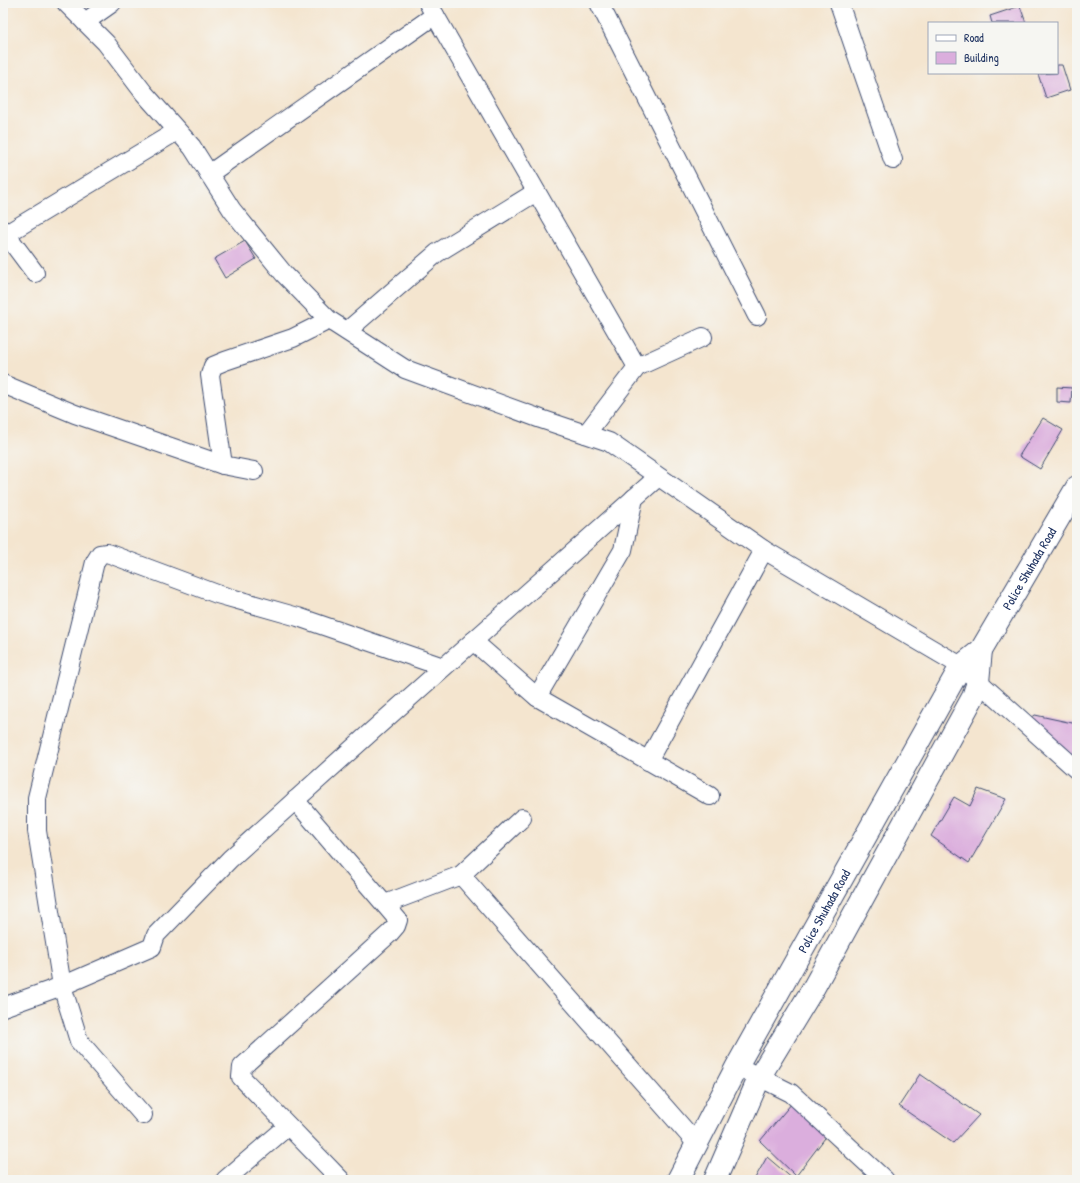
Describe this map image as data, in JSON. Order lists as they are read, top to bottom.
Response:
{
  "streets": {
    "main road": ["Police Shuhada Road"]
  },
  "legend": ["Road", "Building"]
}
